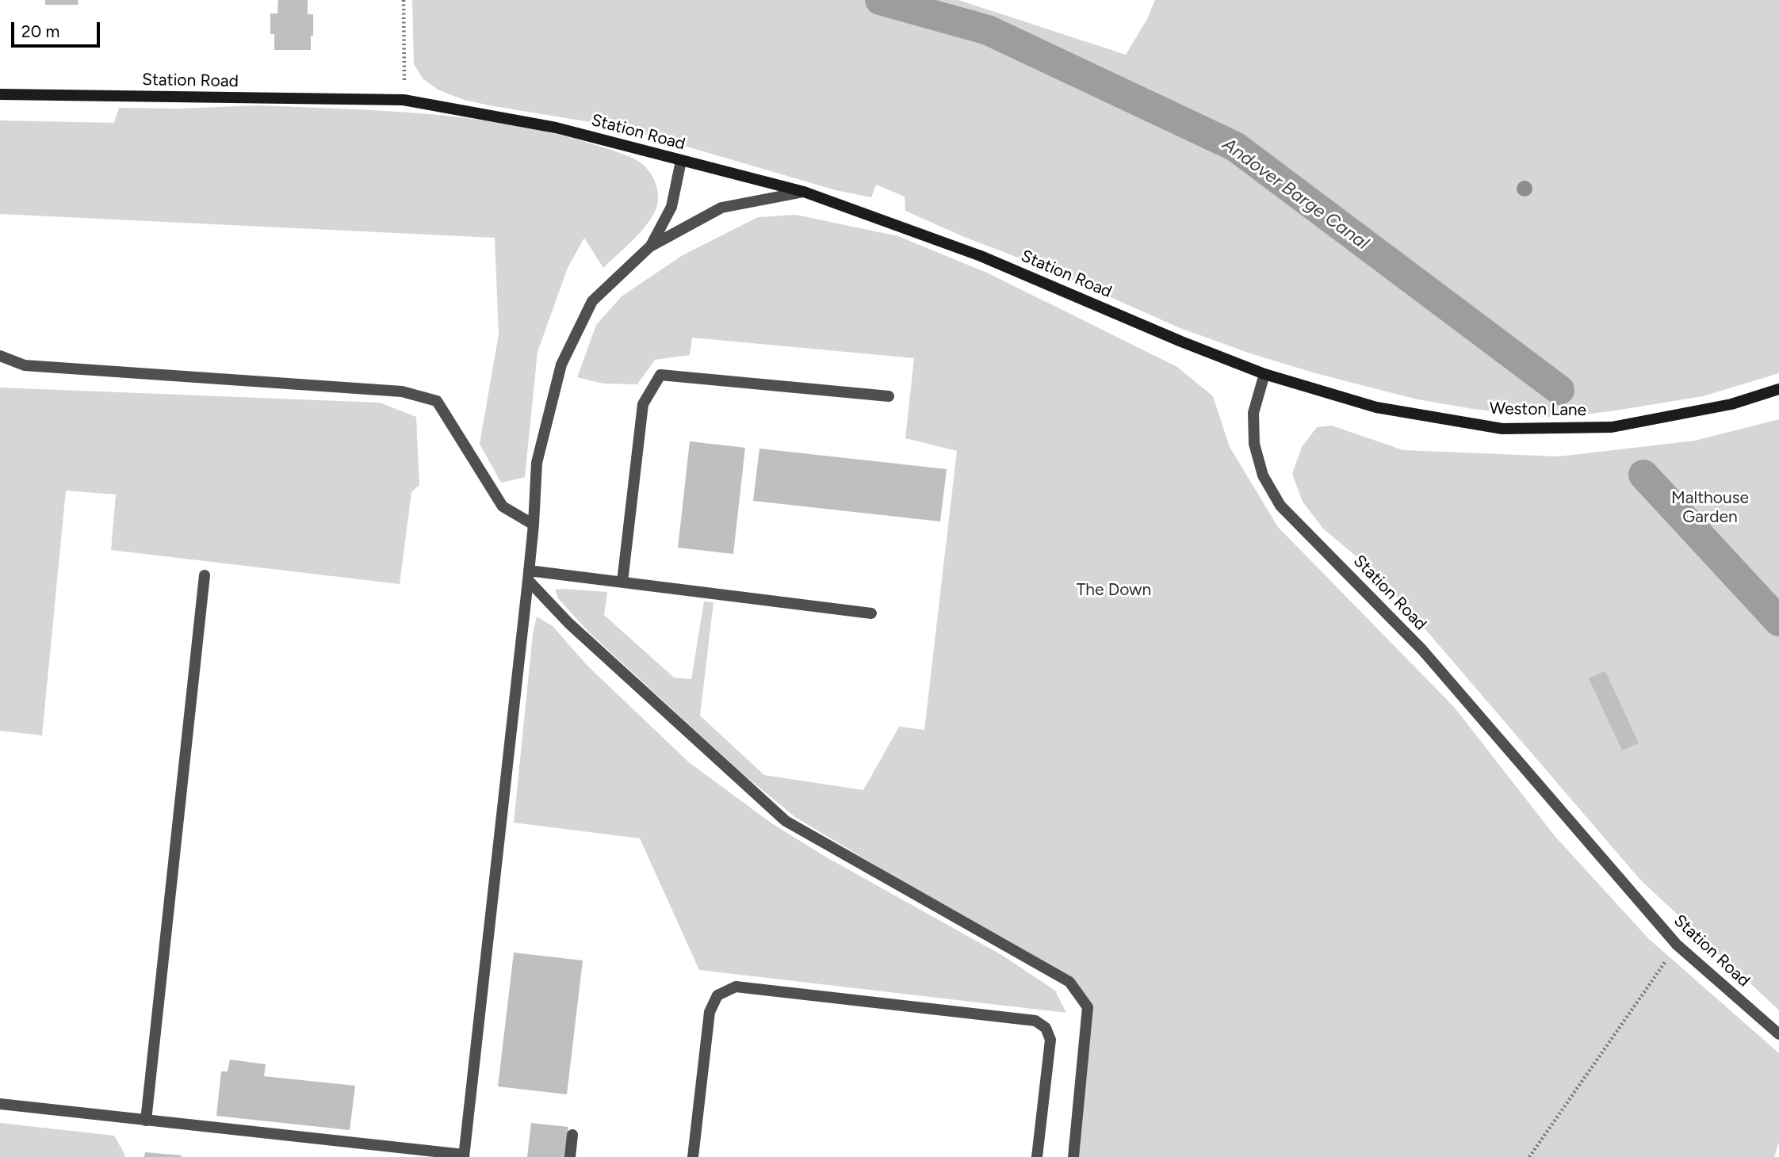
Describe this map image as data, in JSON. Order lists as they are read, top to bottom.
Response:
{
  "streets": {
    "street": ["Station Road", "Weston Lane"]
  },
  "crossings": [
    ["Station Road", "Weston Lane"]
  ],
  "water": ["Andover Barge Canal"],
  "parks": ["Malthouse Garden", "The Down"],
  "scale_bar": "20 m"
}
